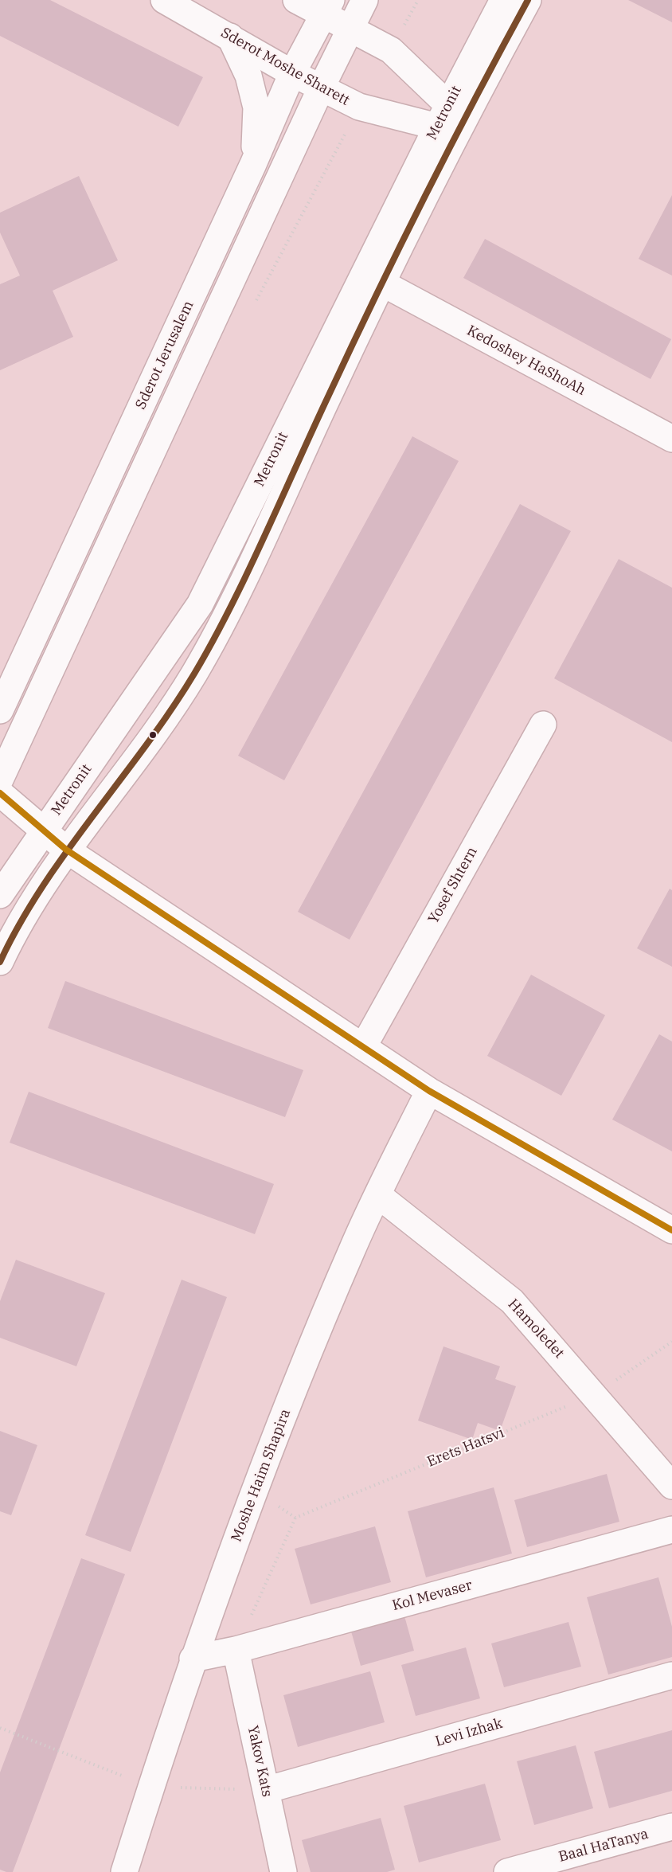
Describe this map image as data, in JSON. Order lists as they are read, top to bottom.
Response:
{
  "streets": {
    "street": [
      "Sderot Moshe Sharett",
      "Metronit",
      "Sderot Jerusalem",
      "Kedoshey HaShoAh",
      "Yosef Shtern",
      "Hamoledet",
      "Moshe Haim Shapira",
      "Kol Mevaser",
      "Levi Izhak",
      "Yakov Kats",
      "Baal HaTanya"
    ],
    "path": ["Erets Hatsvi"]
  },
  "crossings": [
    ["Sderot Moshe Sharett", "Metronit"],
    ["Sderot Moshe Sharett", "Sderot Jerusalem"],
    ["Hamoledet", "Erets Hatsvi"],
    ["Hamoledet", "Moshe Haim Shapira"],
    ["Moshe Haim Shapira", "Kol Mevaser"],
    ["Kol Mevaser", "Yakov Kats"],
    ["Levi Izhak", "Yakov Kats"]
  ]
}
